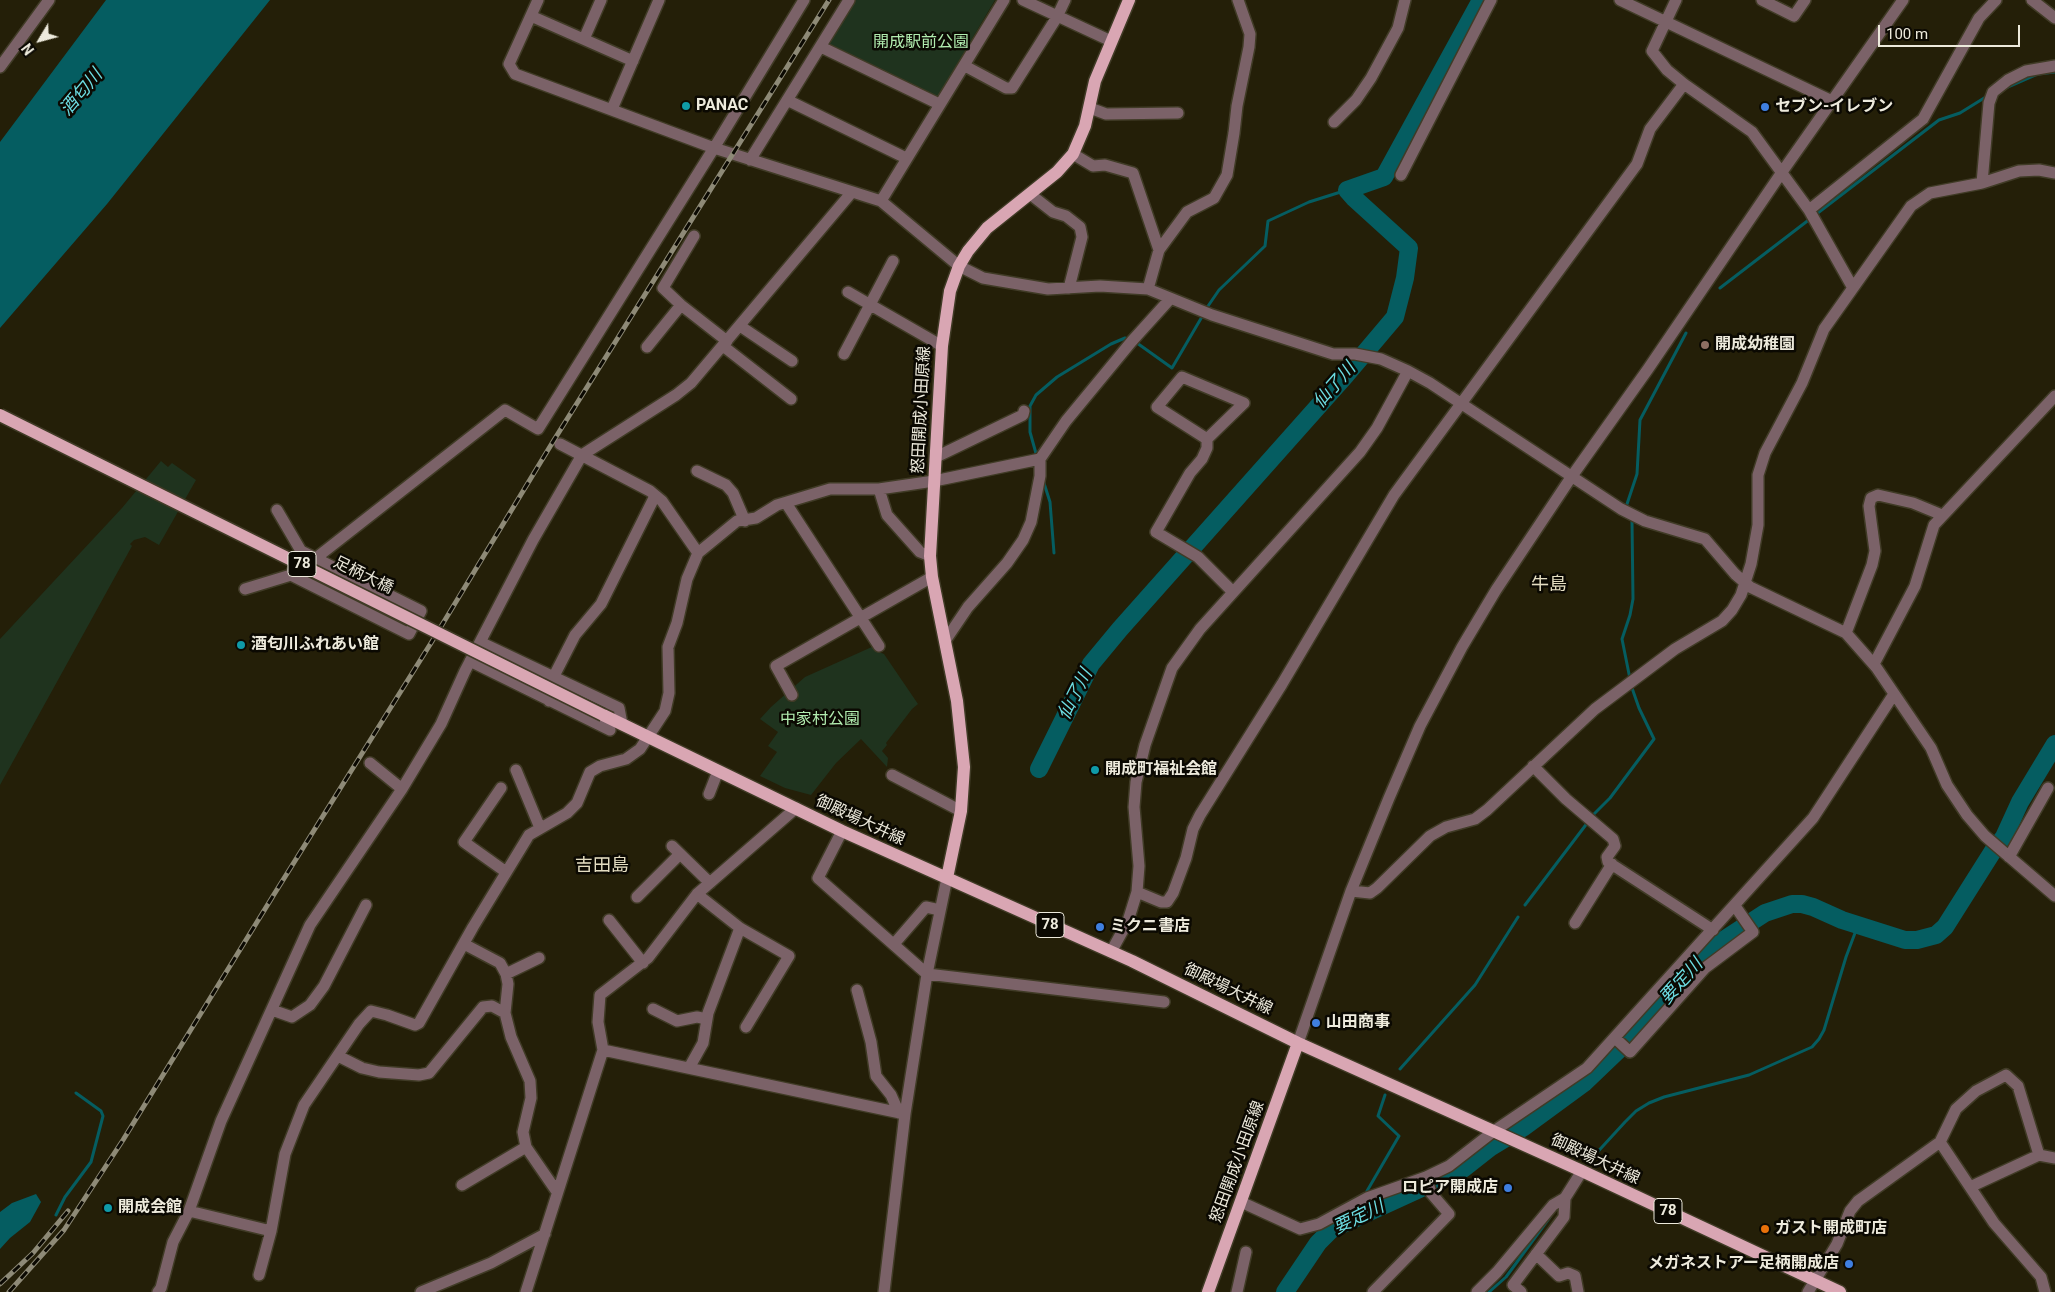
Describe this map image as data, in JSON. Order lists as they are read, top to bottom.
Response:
{
  "streets": {
    "main road": [
      "怒田開成小田原線",
      "78",
      "足柄大橋",
      "御殿場大井線"
    ]
  },
  "crossings": [
    ["怒田開成小田原線", "御殿場大井線"],
    ["足柄大橋", "御殿場大井線"]
  ],
  "districts": ["牛島", "吉田島"],
  "water": ["酒匂川", "仙了川", "要定川"],
  "parks": ["開成駅前公園", "中家村公園"],
  "places": [
    "PANAC",
    "セブン-イレブン",
    "開成幼稚園",
    "酒匂川ふれあい館",
    "開成町福祉会館",
    "ミクニ書店",
    "山田商事",
    "ロピア開成店",
    "開成会館",
    "ガスト開成町店",
    "メガネストアー足柄開成店"
  ],
  "scale_bar": "100 m",
  "north": "bottom left"
}
